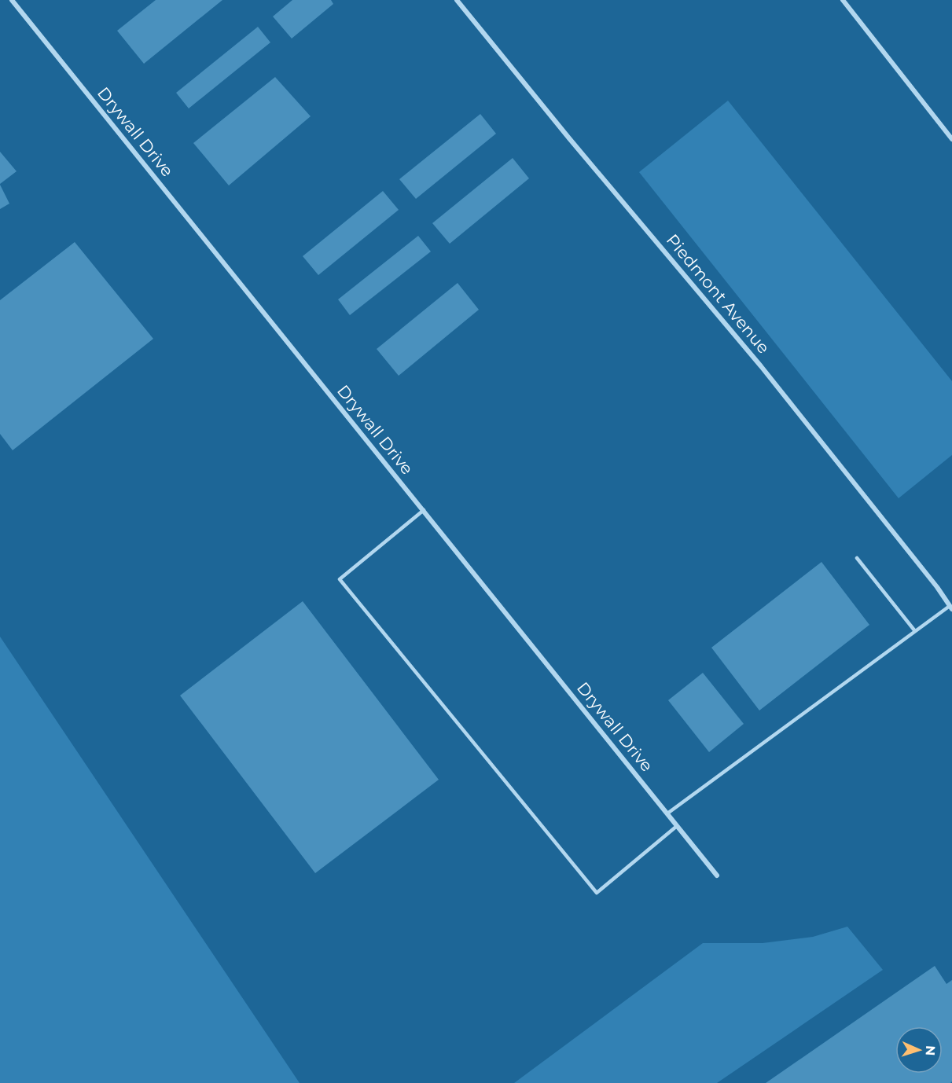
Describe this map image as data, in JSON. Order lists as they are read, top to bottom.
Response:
{
  "streets": {
    "street": ["Drywall Drive", "Piedmont Avenue"]
  },
  "north": "right"
}
